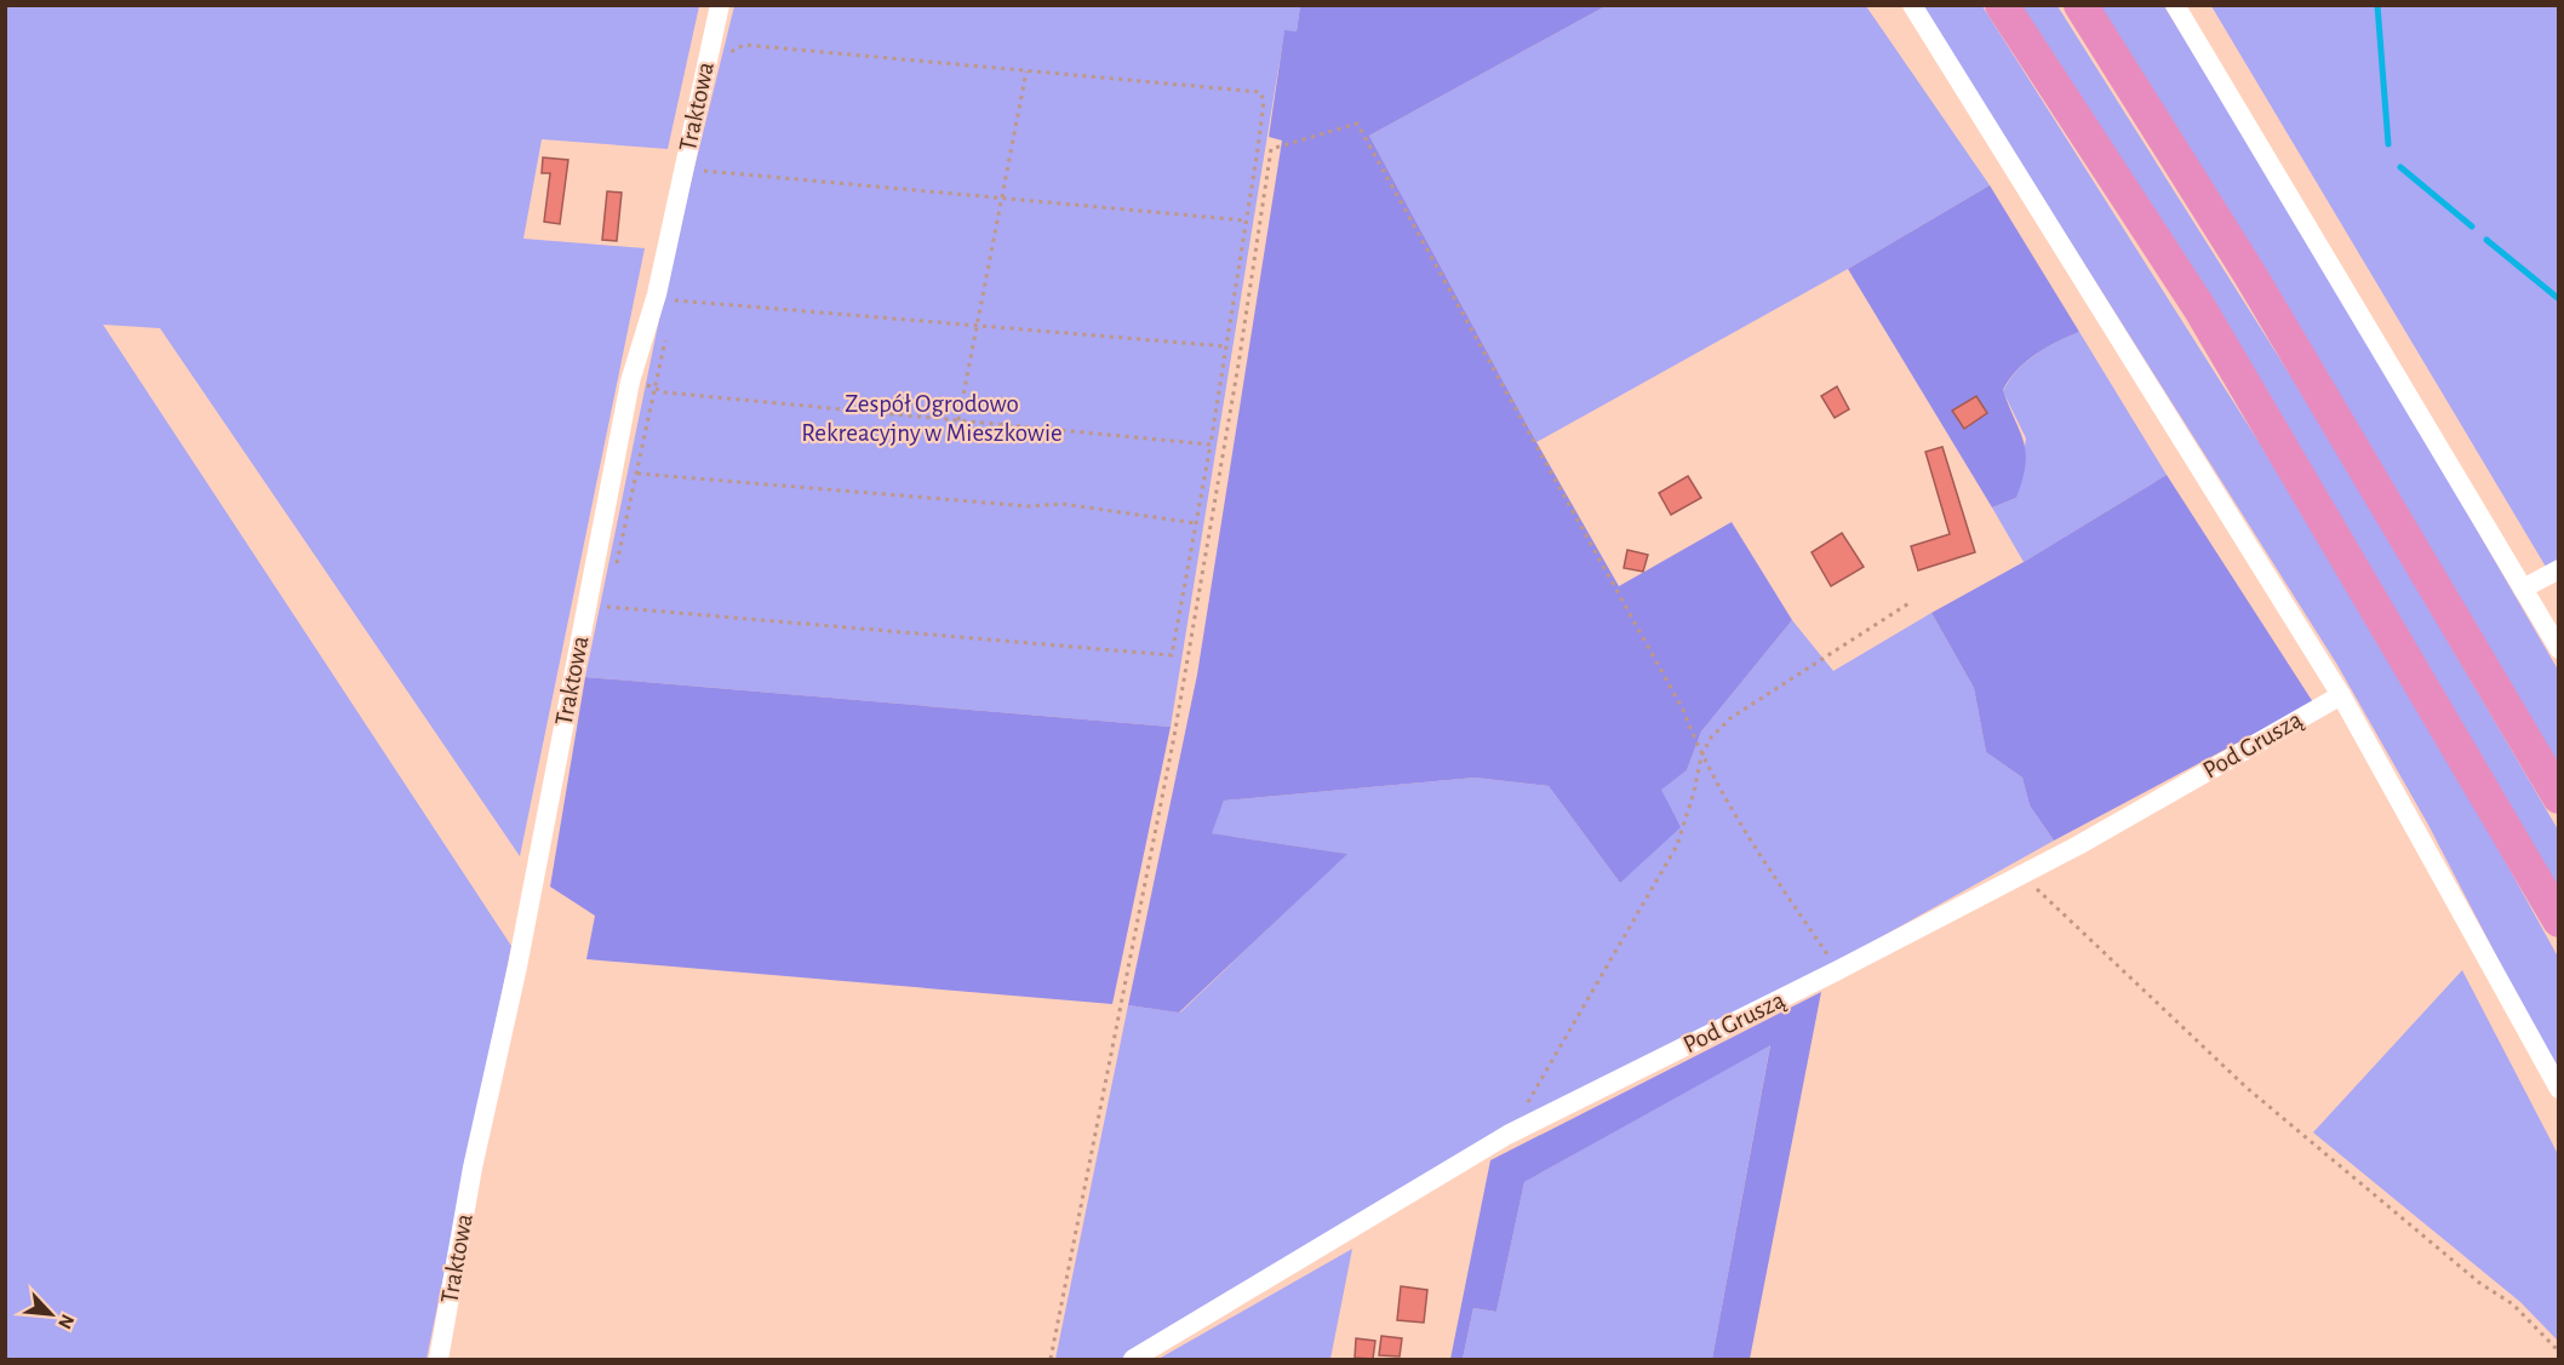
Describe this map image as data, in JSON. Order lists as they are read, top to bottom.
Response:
{
  "streets": {
    "street": ["Traktowa", "Pod Gruszą"]
  },
  "parks": ["Zespół Ogrodowo Rekreacyjny w Mieszkowie"],
  "north": "bottom right"
}
